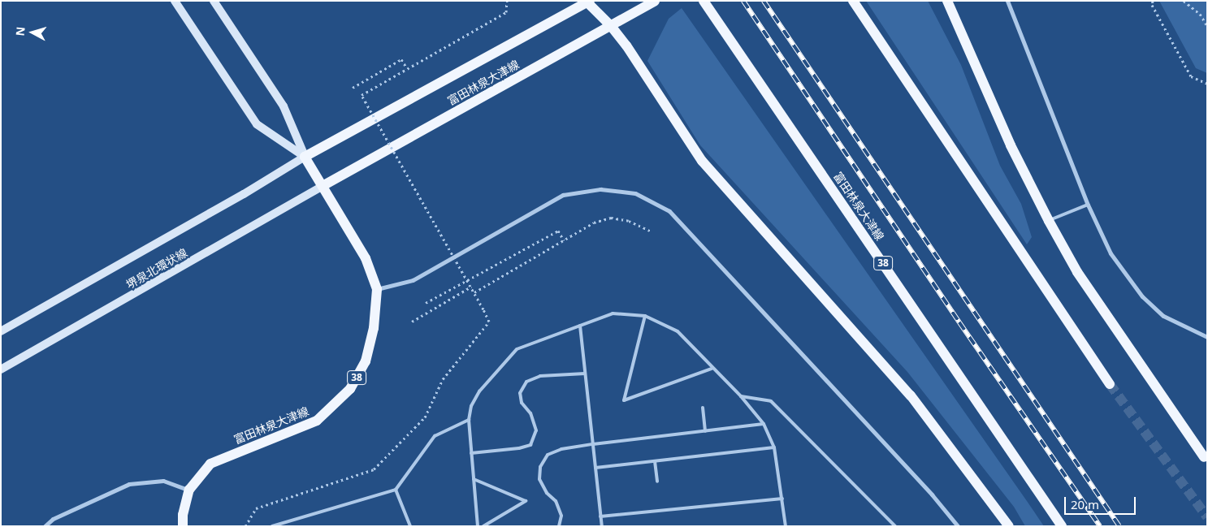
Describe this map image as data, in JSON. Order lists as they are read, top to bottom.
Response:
{
  "streets": {
    "main road": ["富田林泉大津線", "38", "堺泉北環状線"]
  },
  "crossings": [
    ["富田林泉大津線", "堺泉北環状線"]
  ],
  "scale_bar": "20 m",
  "north": "left"
}
